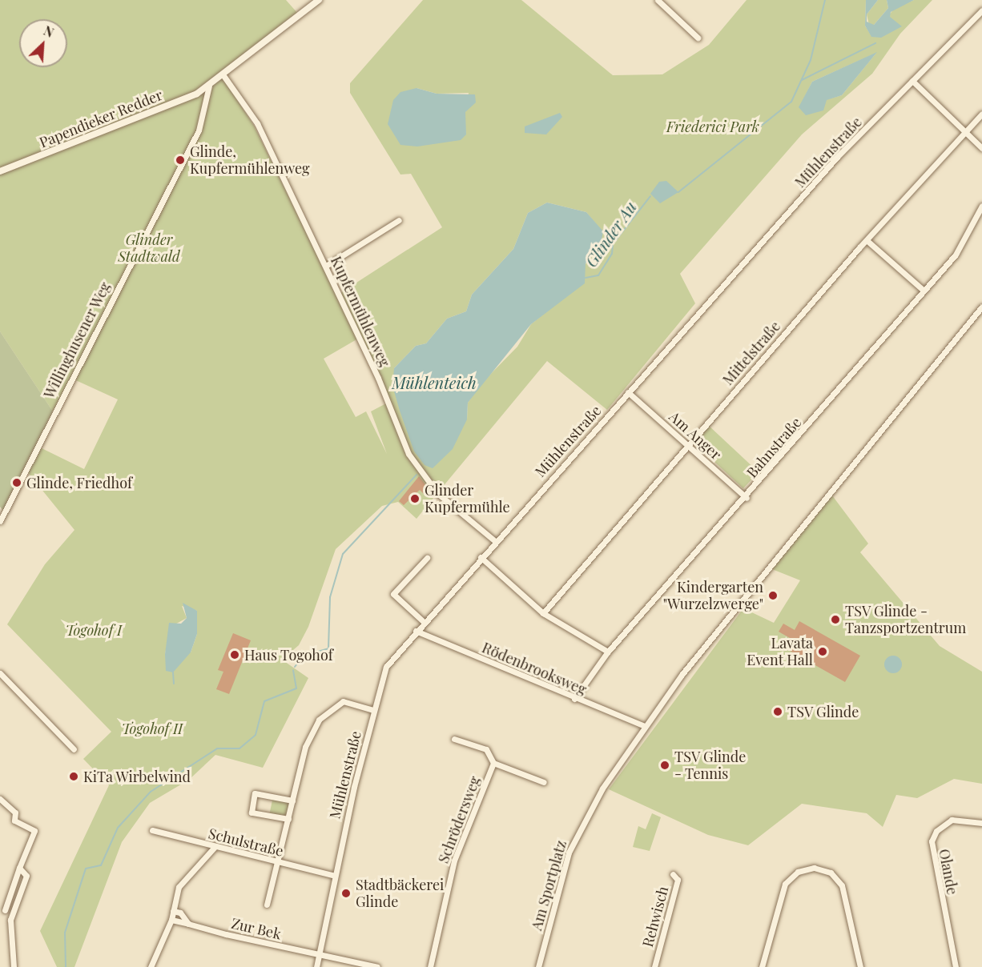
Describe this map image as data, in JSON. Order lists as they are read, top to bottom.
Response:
{
  "streets": {
    "street": [
      "Papendieker Redder",
      "Mühlenstraße",
      "Kupfermühlenweg",
      "Willinghusener Weg",
      "Mittelstraße",
      "Am Anger",
      "Bahnstraße",
      "Rödenbrooksweg",
      "Schrödersweg",
      "Schulstraße",
      "Olande",
      "Am Sportplatz",
      "Rehwisch",
      "Zur Bek"
    ]
  },
  "crossings": [
    ["Papendieker Redder", "Willinghusener Weg"],
    ["Mühlenstraße", "Kupfermühlenweg"],
    ["Mühlenstraße", "Am Anger"],
    ["Mühlenstraße", "Rödenbrooksweg"],
    ["Mühlenstraße", "Schulstraße"],
    ["Mühlenstraße", "Zur Bek"],
    ["Mittelstraße", "Am Anger"],
    ["Am Anger", "Bahnstraße"],
    ["Bahnstraße", "Rödenbrooksweg"],
    ["Rödenbrooksweg", "Am Sportplatz"]
  ],
  "water": ["Glinder Au", "Mühlenteich"],
  "parks": [
    "Friederici Park",
    "Glinder Stadtwald",
    "Togohof I",
    "Togohof II"
  ],
  "places": [
    "Glinde, Kupfermühlenweg",
    "Glinde, Friedhof",
    "Glinder Kupfermühle",
    "Kindergarten \"Wurzelzwerge\"",
    "TSV Glinde - Tanzsportzentrum",
    "Lavata Event Hall",
    "Haus Togohof",
    "TSV Glinde",
    "TSV Glinde - Tennis",
    "KiTa Wirbelwind",
    "Stadtbäckerei Glinde"
  ],
  "north": "top right"
}
